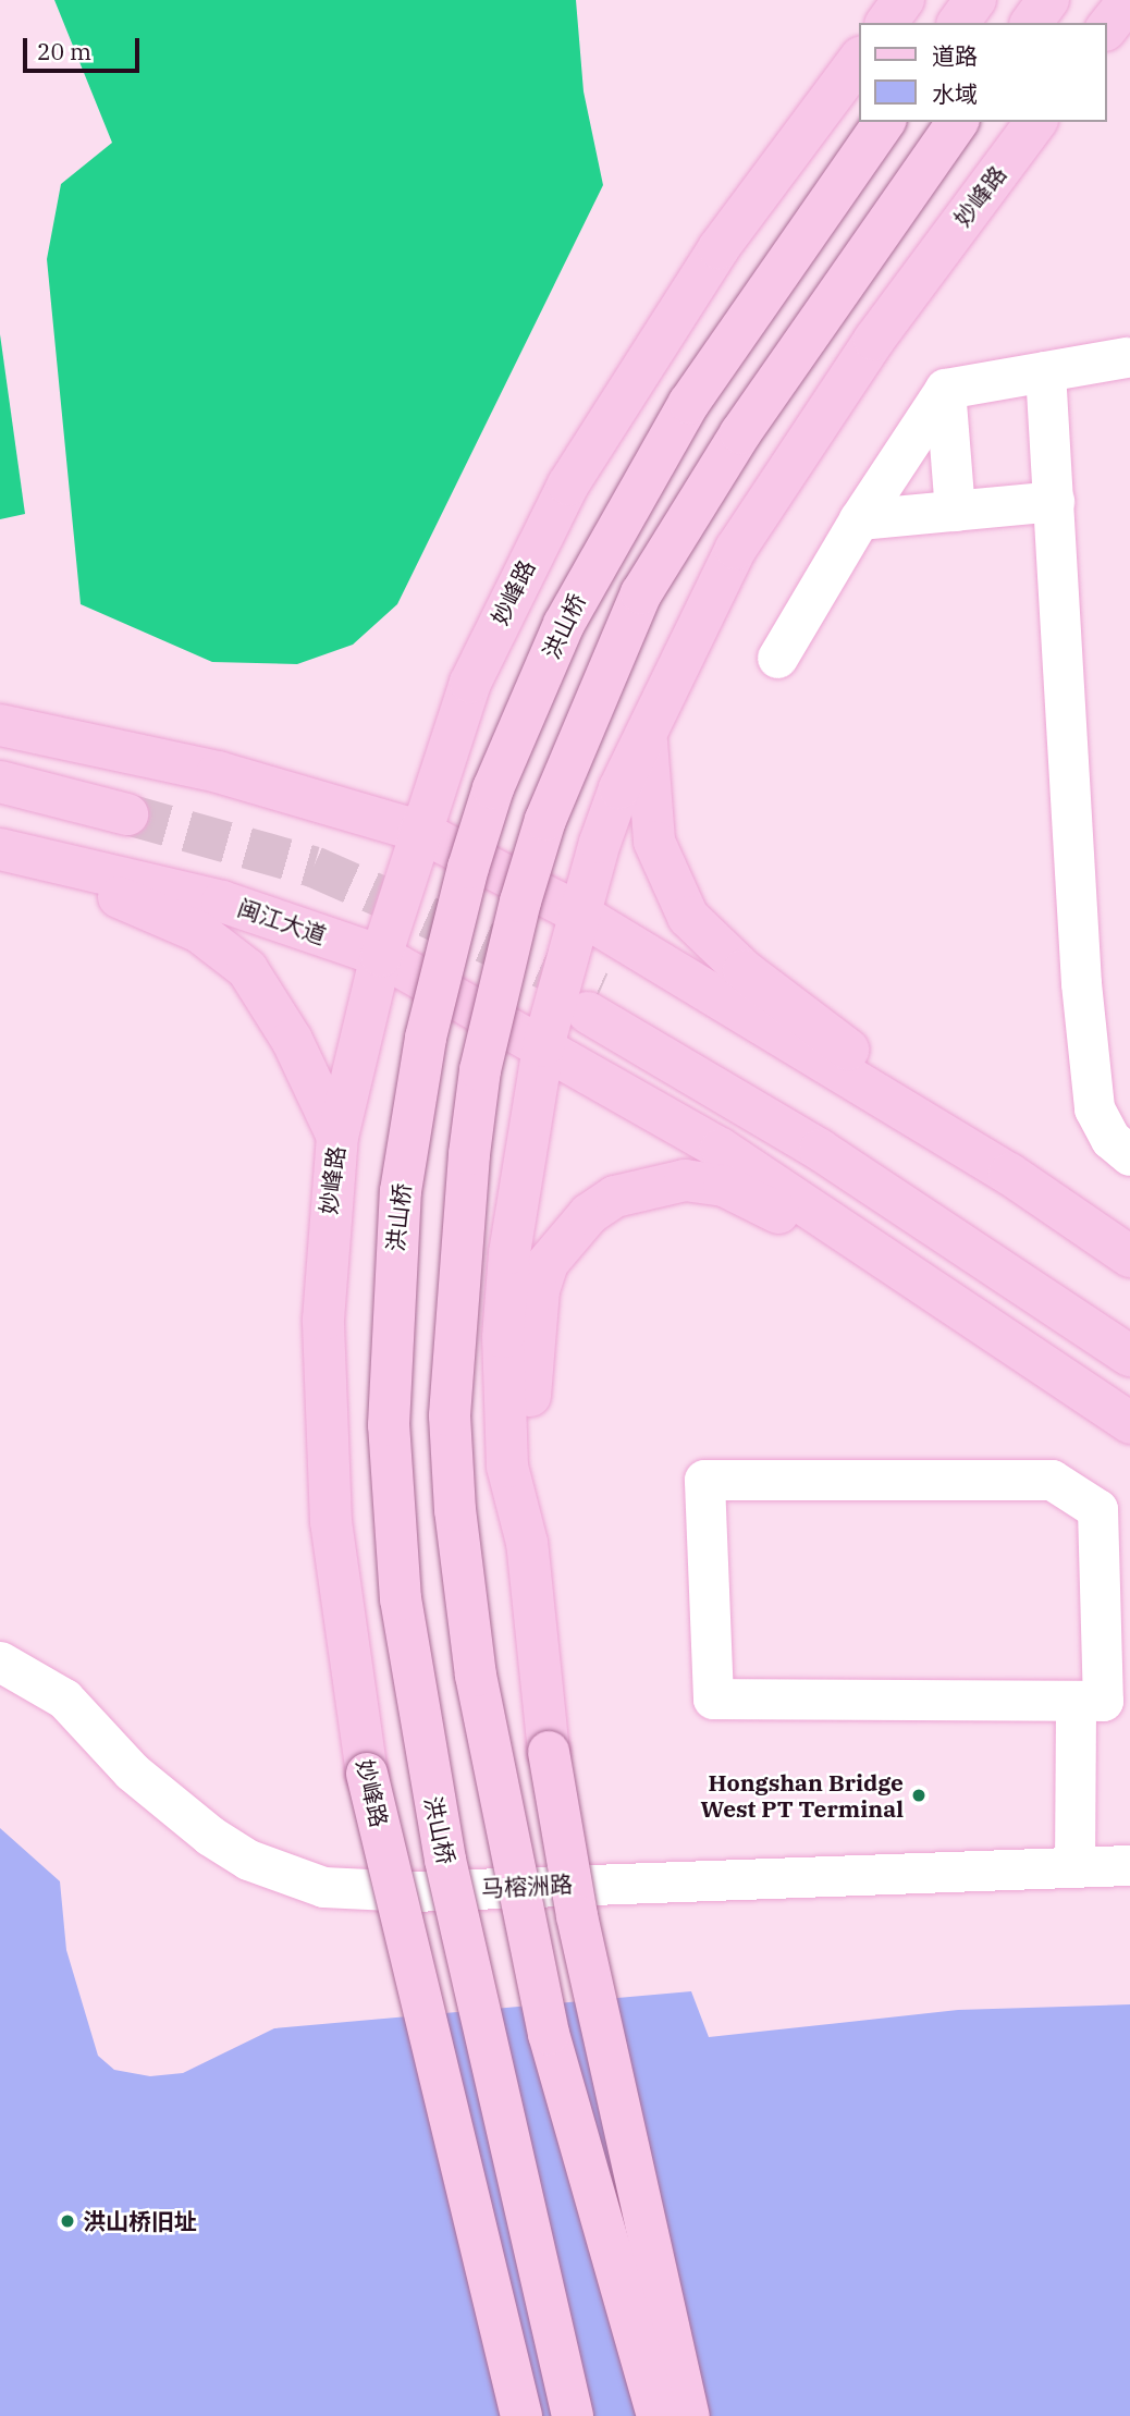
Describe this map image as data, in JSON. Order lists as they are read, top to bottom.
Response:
{
  "streets": {
    "main road": ["妙峰路", "洪山桥", "闽江大道"],
    "street": ["马榕洲路"]
  },
  "crossings": [
    ["妙峰路", "闽江大道"]
  ],
  "places": ["Hongshan Bridge West PT Terminal", "洪山桥旧址"],
  "legend": ["道路", "水域"],
  "scale_bar": "20 m"
}
